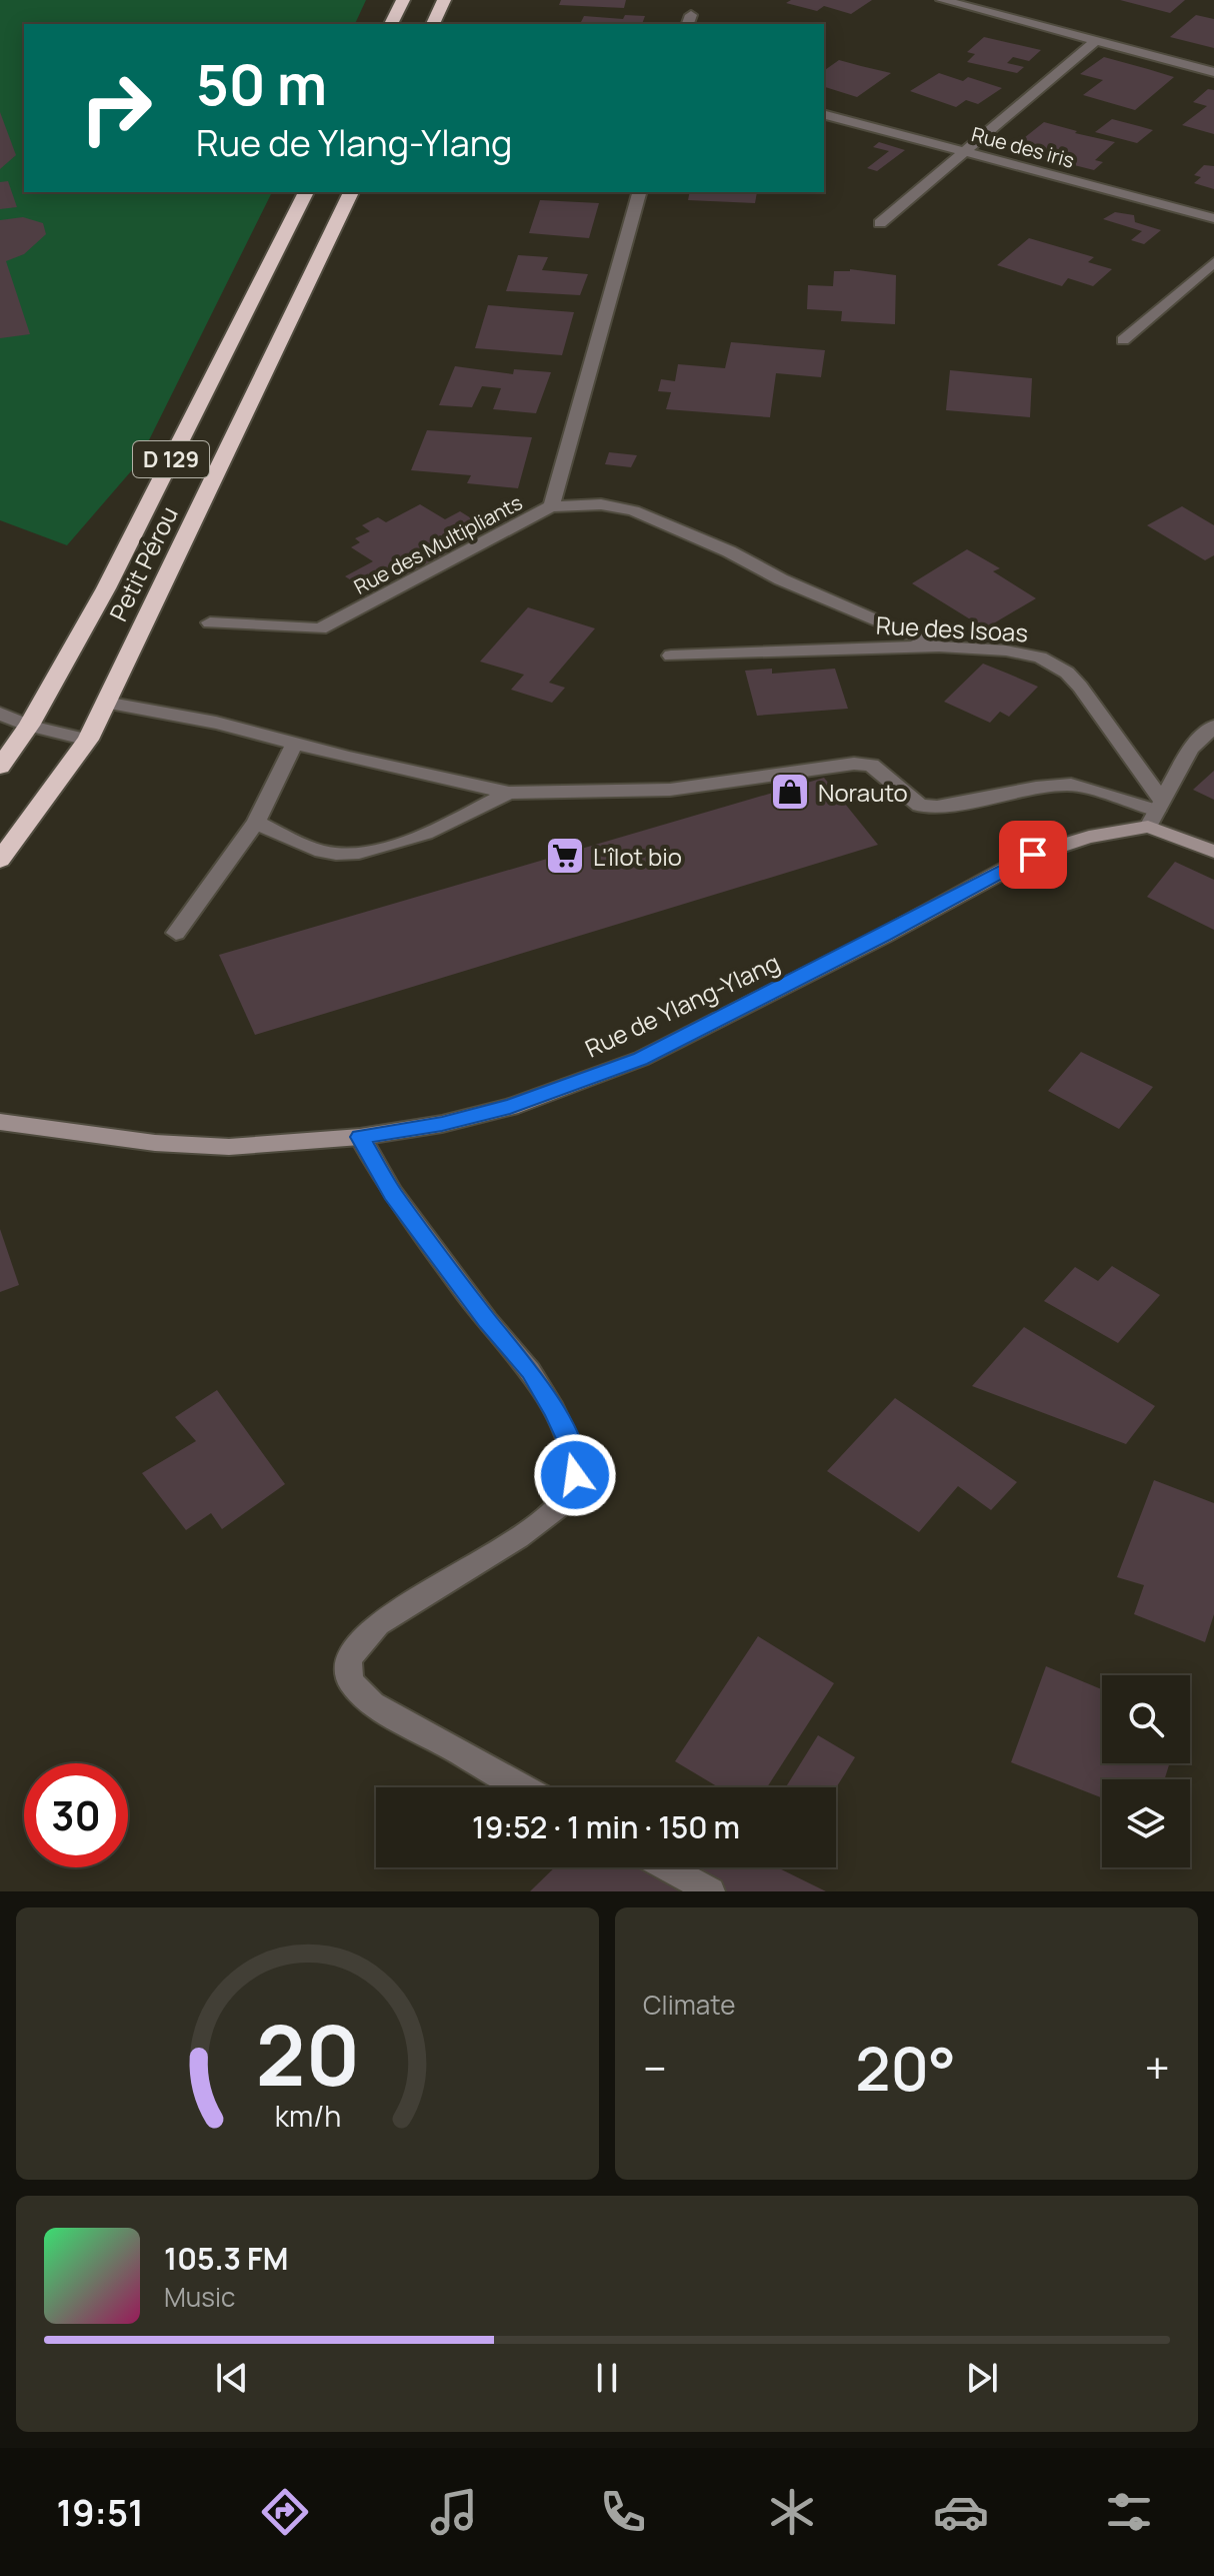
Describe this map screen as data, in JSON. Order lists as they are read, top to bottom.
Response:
{
  "streets": {
    "highway": ["D 129", "Petit Pérou"],
    "street": [
      "Rue des iris",
      "Rue des Multipliants",
      "Rue des Isoas",
      "Rue de Ylang-Ylang"
    ]
  },
  "crossings": [
    ["Rue des Isoas", "Rue de Ylang-Ylang"]
  ],
  "places": {
    "shop": ["Norauto"],
    "supermarket": ["L'îlot bio"]
  },
  "page": {
    "turn": ["50 m", "Rue de Ylang-Ylang"],
    "limit": "30",
    "trip": "19:52 · 1 min · 150 m",
    "tile": "Climate",
    "heat": ["−", "20°", "+"],
    "song": ["105.3 FM", "Music"],
    "tabs": "19:51",
    "gauge": ["20", "km/h"]
  }
}
